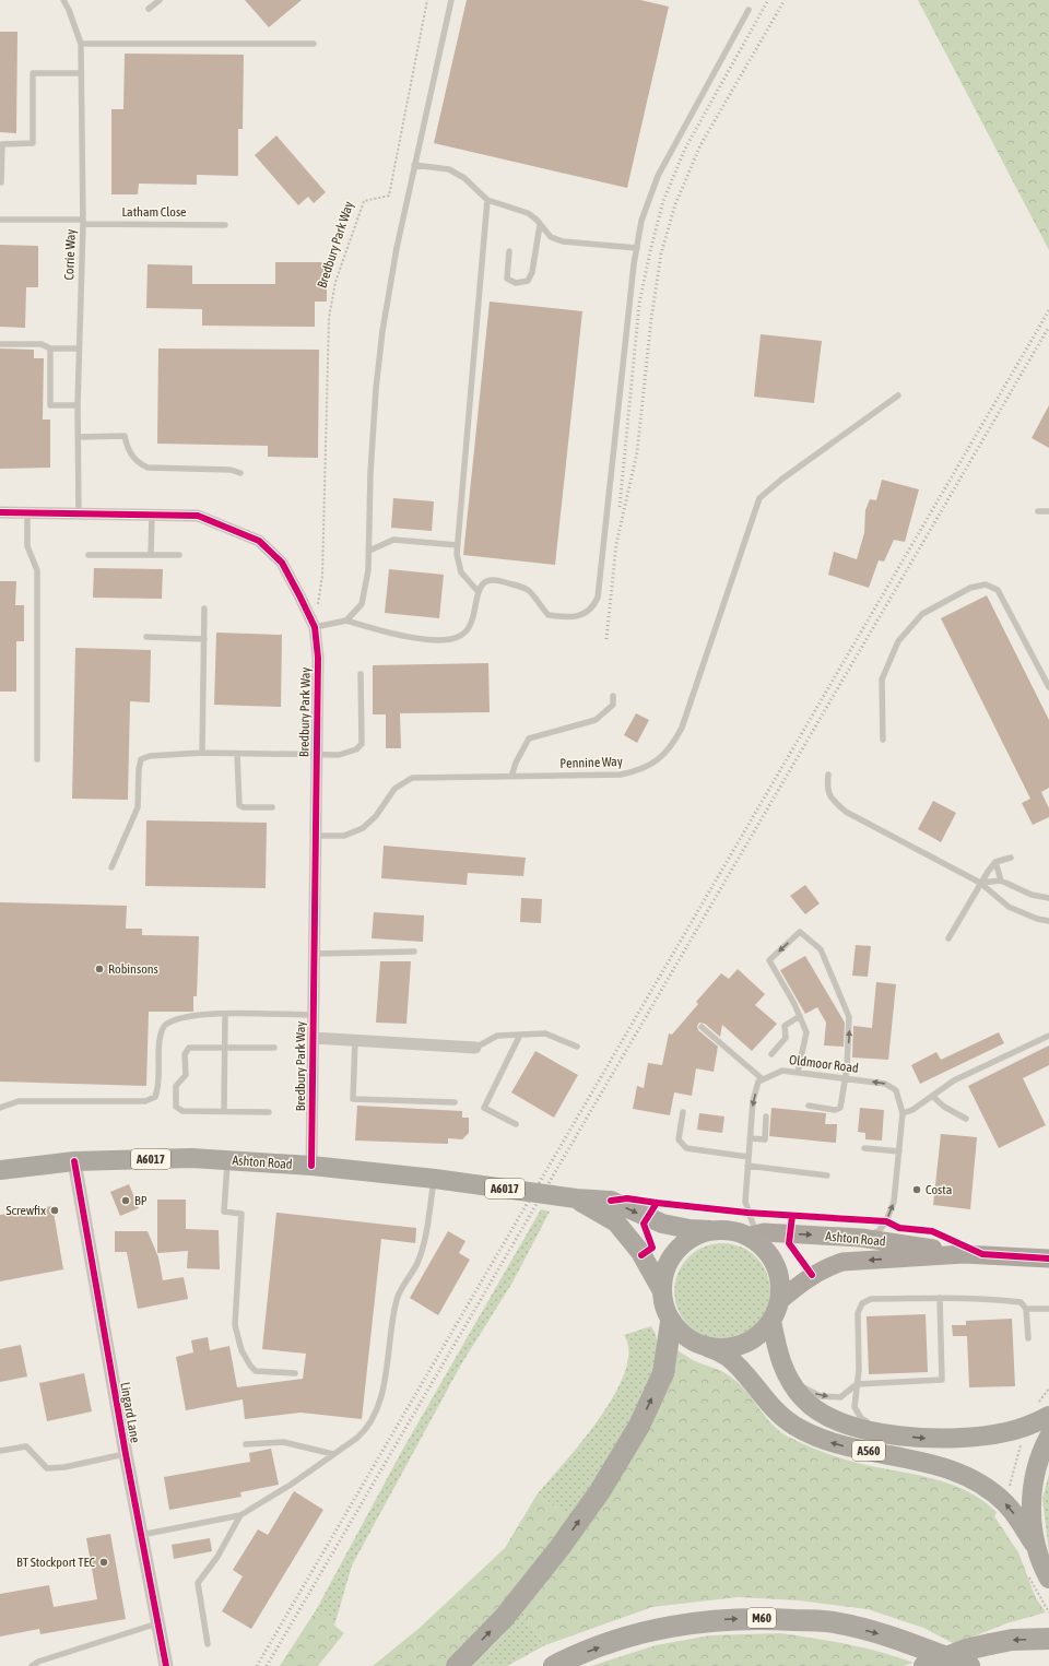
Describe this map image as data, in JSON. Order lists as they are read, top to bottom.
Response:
{
  "streets": {
    "highway": [
      "A6017",
      "Ashton Road",
      "A560",
      "M60"
    ],
    "street": ["Bredbury Park Way", "Lingard Lane"],
    "lane": [
      "Latham Close",
      "Corrie Way",
      "Pennine Way",
      "Oldmoor Road"
    ]
  },
  "crossings": [
    ["Latham Close", "Corrie Way"],
    ["Bredbury Park Way", "Corrie Way"],
    ["Bredbury Park Way", "Pennine Way"],
    ["Bredbury Park Way", "Ashton Road"],
    ["Oldmoor Road", "Ashton Road"],
    ["Ashton Road", "Lingard Lane"],
    ["Ashton Road", "A560"]
  ],
  "places": [
    "Robinsons",
    "Costa",
    "BP",
    "Screwfix",
    "BT Stockport TEC"
  ]
}
